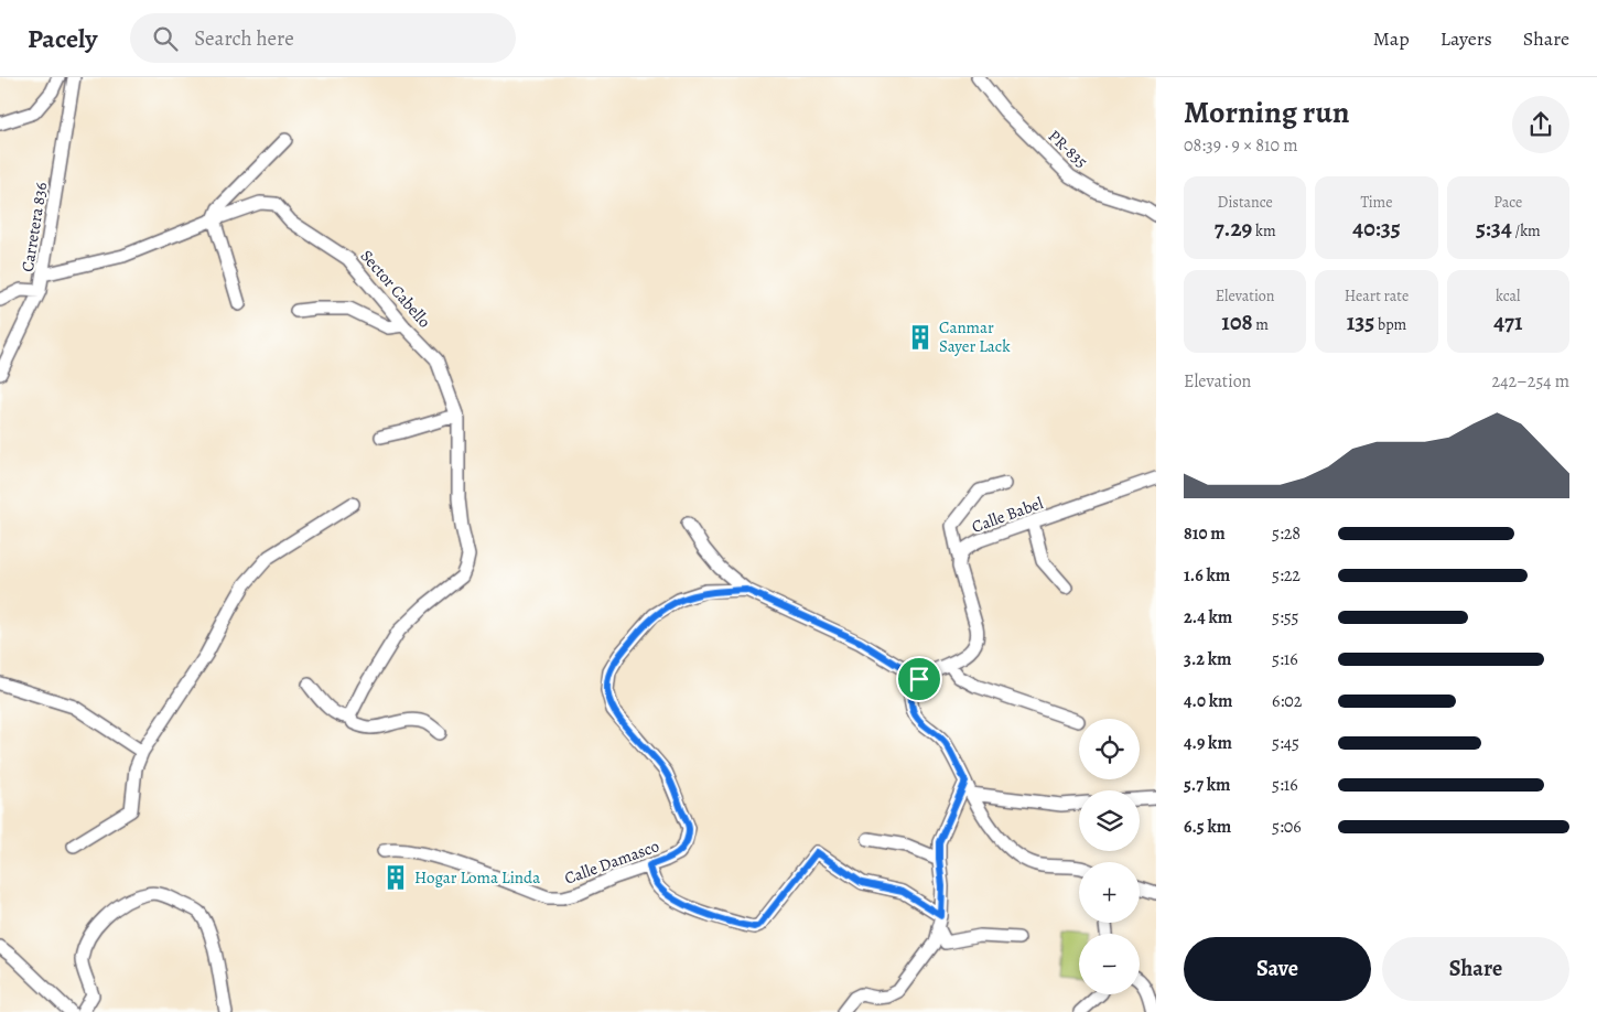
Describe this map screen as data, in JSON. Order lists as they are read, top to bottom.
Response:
{
  "streets": {
    "street": [
      "PR-835",
      "Carretera 836",
      "Sector Cabello",
      "Calle Babel",
      "Calle Damasco"
    ]
  },
  "crossings": [
    ["Carretera 836", "Sector Cabello"]
  ],
  "places": {
    "building": ["Canmar Sayer Lack", "Hogar Loma Linda"]
  },
  "page": {
    "header": "Pacely",
    "search": "Search here",
    "nav": ["Map", "Layers", "Share"],
    "heading": ["Morning run", "08:39 · 9 × 810 m"],
    "stats": [
      ["Distance", "7.29 km"],
      ["Time", "40:35"],
      ["Pace", "5:34 /km"],
      ["Elevation", "108 m"],
      ["Heart rate", "135 bpm"],
      ["kcal", "471"]
    ],
    "chart": ["Elevation", "242–254 m"],
    "list": [
      {
        "name": "810 m",
        "note": "5:28"
      },
      {
        "name": "1.6 km",
        "note": "5:22"
      },
      {
        "name": "2.4 km",
        "note": "5:55"
      },
      {
        "name": "3.2 km",
        "note": "5:16"
      },
      {
        "name": "4.0 km",
        "note": "6:02"
      },
      {
        "name": "4.9 km",
        "note": "5:45"
      },
      {
        "name": "5.7 km",
        "note": "5:16"
      },
      {
        "name": "6.5 km",
        "note": "5:06"
      }
    ],
    "map_buttons": ["+", "−"],
    "buttons": ["Save", "Share"]
  }
}
